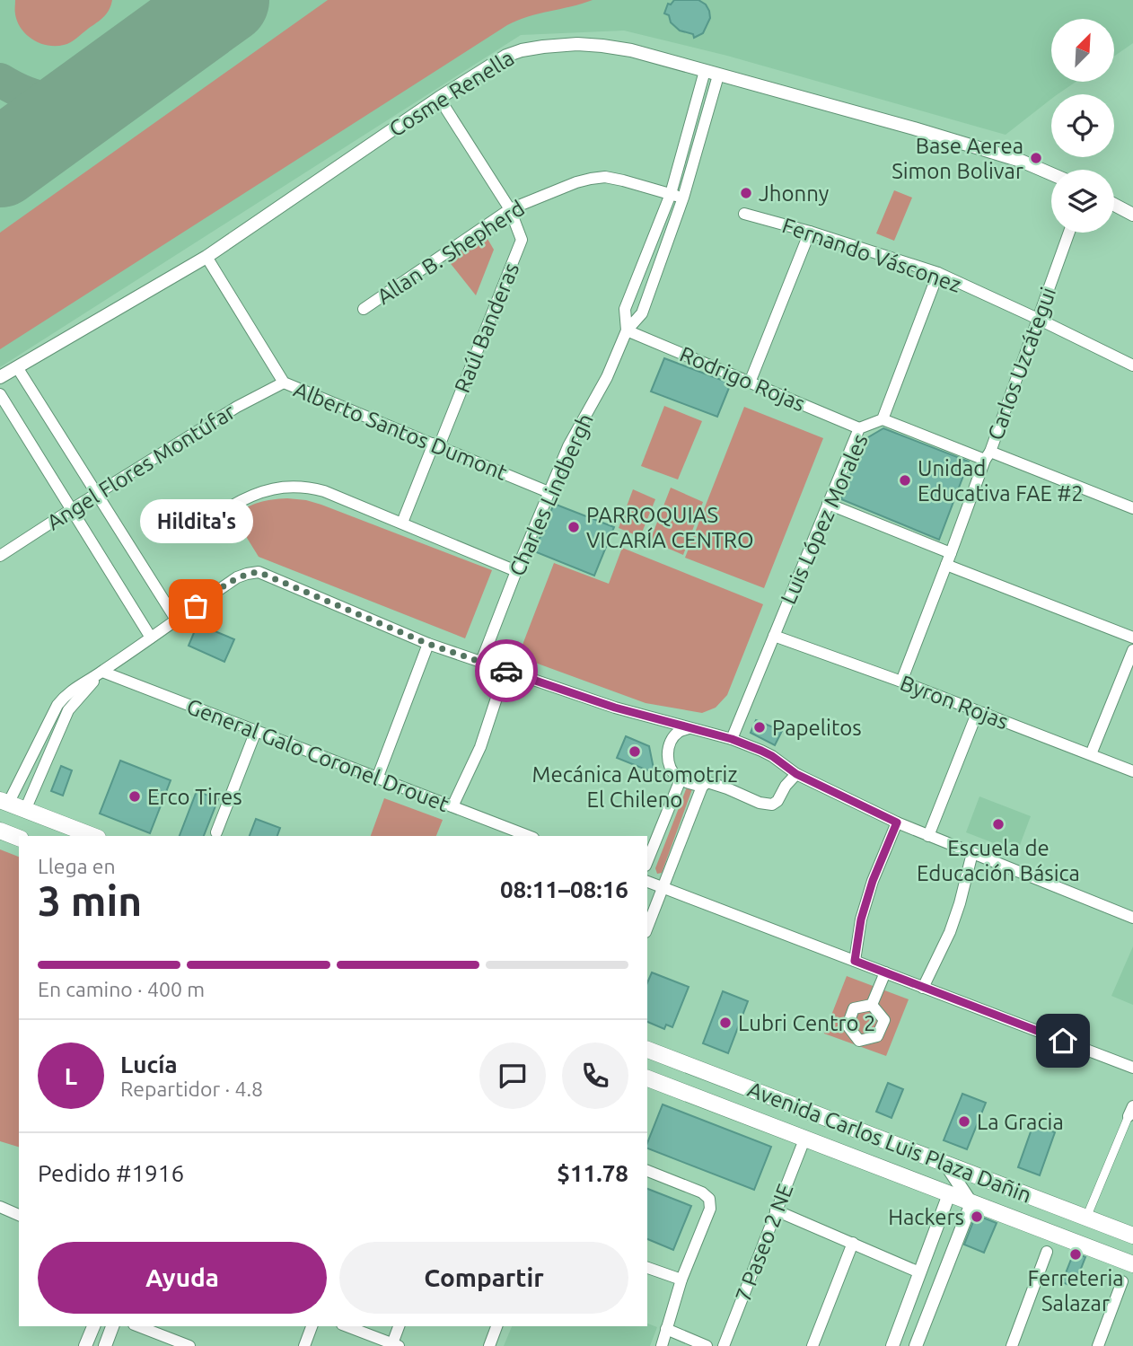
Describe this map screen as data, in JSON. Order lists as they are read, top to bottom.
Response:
{
  "streets": {
    "main road": ["Avenida Carlos Luis Plaza Dañin"],
    "street": [
      "Cosme Renella",
      "Allan B. Shepherd",
      "Fernando Vásconez",
      "Raúl Banderas",
      "Carlos Uzcátegui",
      "Rodrigo Rojas",
      "Alberto Santos Dumont",
      "Angel Flores Montúfar",
      "Charles Lindbergh",
      "Luis López Morales",
      "Byron Rojas",
      "General Galo Coronel Drouet",
      "7 Paseo 2 NE"
    ]
  },
  "crossings": [
    ["Cosme Renella", "Raúl Banderas"],
    ["Cosme Renella", "Alberto Santos Dumont"],
    ["Cosme Renella", "Charles Lindbergh"],
    ["Allan B. Shepherd", "Raúl Banderas"],
    ["Allan B. Shepherd", "Charles Lindbergh"],
    ["Fernando Vásconez", "Carlos Uzcátegui"],
    ["Fernando Vásconez", "Luis López Morales"],
    ["Raúl Banderas", "Alberto Santos Dumont"],
    ["Carlos Uzcátegui", "Byron Rojas"],
    ["Rodrigo Rojas", "Charles Lindbergh"],
    ["Rodrigo Rojas", "Luis López Morales"],
    ["Alberto Santos Dumont", "Angel Flores Montúfar"],
    ["Alberto Santos Dumont", "Charles Lindbergh"],
    ["Luis López Morales", "Byron Rojas"],
    ["Avenida Carlos Luis Plaza Dañin", "7 Paseo 2 NE"]
  ],
  "places": [
    "Base Aerea Simon Bolivar",
    "Jhonny",
    "Unidad Educativa FAE #2",
    "PARROQUIAS VICARÍA CENTRO",
    "Hildita's",
    "Papelitos",
    "Mecánica Automotriz El Chileno",
    "Erco Tires",
    "Escuela de Educación Básica",
    "Lubri Centro 2",
    "La Gracia",
    "Hackers",
    "Ferreteria Salazar"
  ],
  "north": "top right",
  "page": {
    "bubble": "Hildita's",
    "heading": ["3 min", "Llega en", "08:11–08:16"],
    "panel": [
      "Lucía",
      "Repartidor · 4.8",
      "Pedido #1916",
      "$11.78"
    ],
    "bar": "En camino · 400 m",
    "round": "L",
    "buttons": ["Ayuda", "Compartir"]
  }
}
